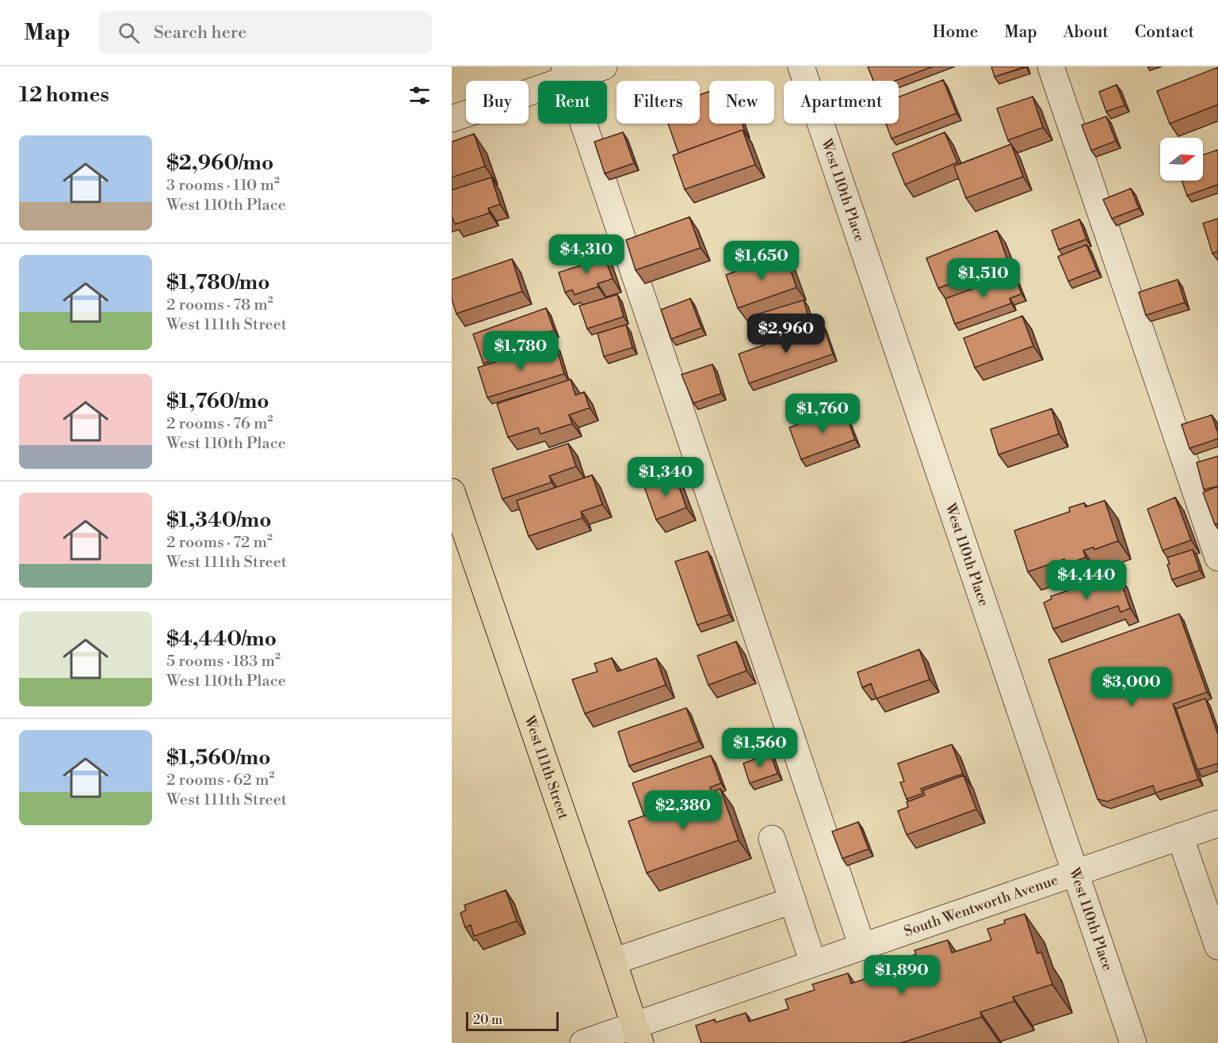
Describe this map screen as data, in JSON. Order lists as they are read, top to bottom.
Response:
{
  "streets": {
    "main road": ["West 111th Street"],
    "street": ["West 110th Place", "South Wentworth Avenue"]
  },
  "crossings": [
    ["West 110th Place", "South Wentworth Avenue"],
    ["West 111th Street", "South Wentworth Avenue"]
  ],
  "scale_bar": "20 m",
  "north": "right",
  "page": {
    "header": "Map",
    "search": "Search here",
    "nav": [
      "Home",
      "Map",
      "About",
      "Contact"
    ],
    "heading": "12 homes",
    "chip": [
      "Buy",
      "Rent",
      "Filters",
      "New",
      "Apartment"
    ],
    "list": [
      {
        "name": "$2,960/mo",
        "note": "3 rooms · 110 m² · West 110th Place"
      },
      {
        "name": "$1,780/mo",
        "note": "2 rooms · 78 m² · West 111th Street"
      },
      {
        "name": "$1,760/mo",
        "note": "2 rooms · 76 m² · West 110th Place"
      },
      {
        "name": "$1,340/mo",
        "note": "2 rooms · 72 m² · West 111th Street"
      },
      {
        "name": "$4,440/mo",
        "note": "5 rooms · 183 m² · West 110th Place"
      },
      {
        "name": "$1,560/mo",
        "note": "2 rooms · 62 m² · West 111th Street"
      }
    ],
    "price": [
      "$4,310",
      "$1,650",
      "$1,510",
      "$2,960",
      "$1,780",
      "$1,760",
      "$1,340",
      "$4,440",
      "$3,000",
      "$1,560",
      "$2,380",
      "$1,890"
    ],
    "scale": "20 m"
  }
}
